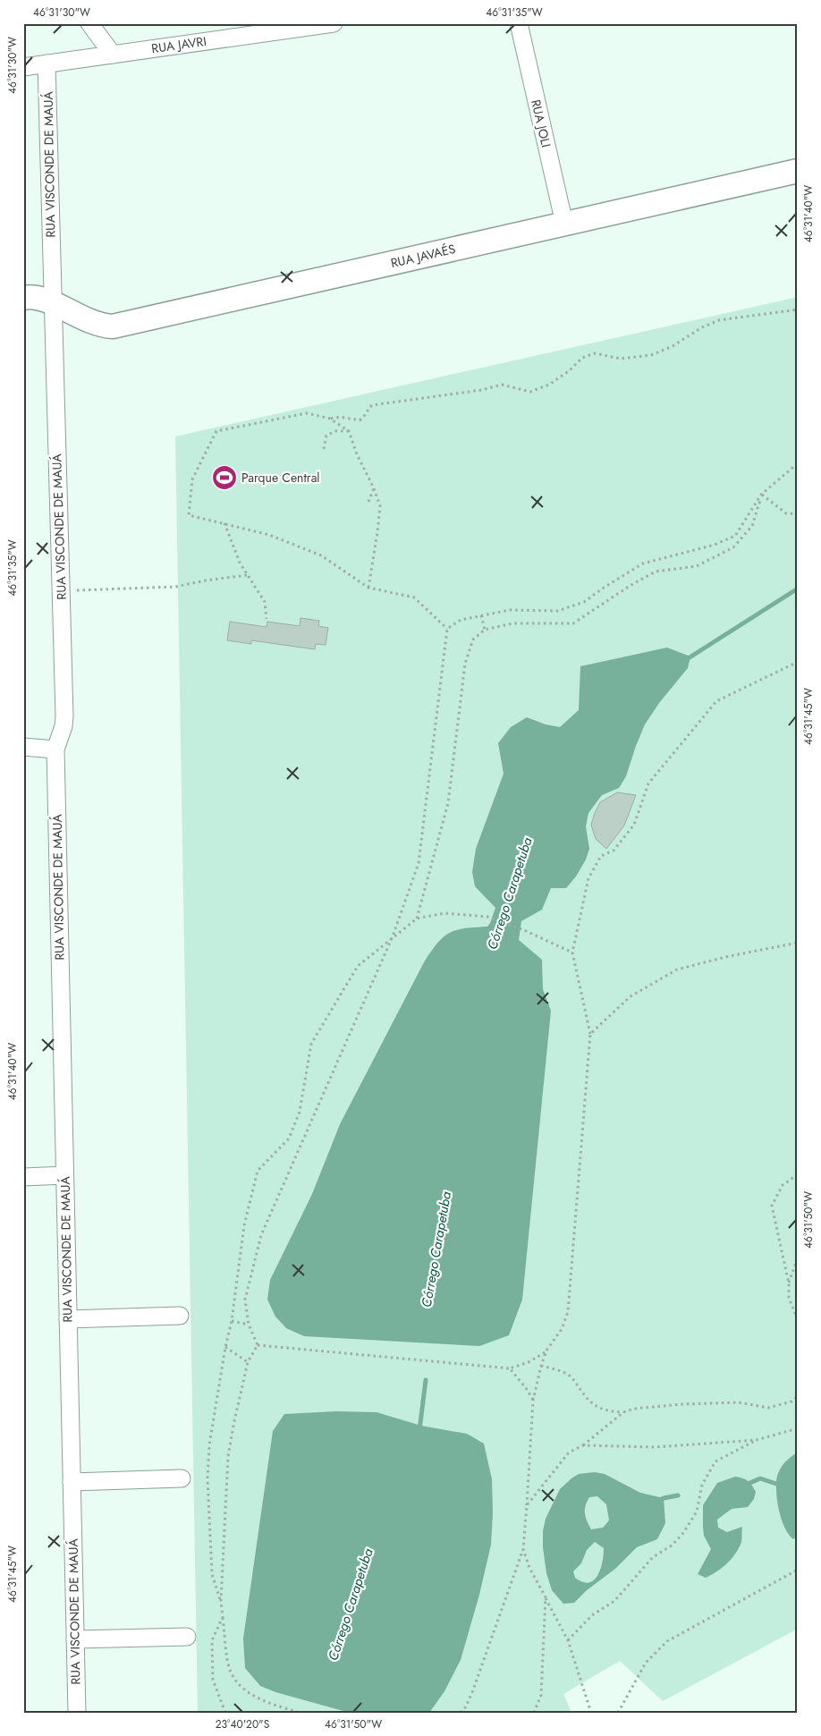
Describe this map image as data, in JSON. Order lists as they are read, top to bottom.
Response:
{
  "streets": {
    "street": [
      "RUA JAVRI",
      "RUA JOLI",
      "RUA VISCONDE DE MAUÁ",
      "RUA JAVAÉS"
    ]
  },
  "crossings": [
    ["RUA JAVRI", "RUA VISCONDE DE MAUÁ"],
    ["RUA JOLI", "RUA JAVAÉS"],
    ["RUA VISCONDE DE MAUÁ", "RUA JAVAÉS"]
  ],
  "water": ["Córrego Carapetuba"],
  "places": {
    "sports": ["Parque Central"]
  },
  "coordinates": [
    "46°31'30\"W",
    "46°31'35\"W",
    "46°31'40\"W",
    "46°31'45\"W",
    "46°31'50\"W",
    "23°40'20\"S"
  ]
}
